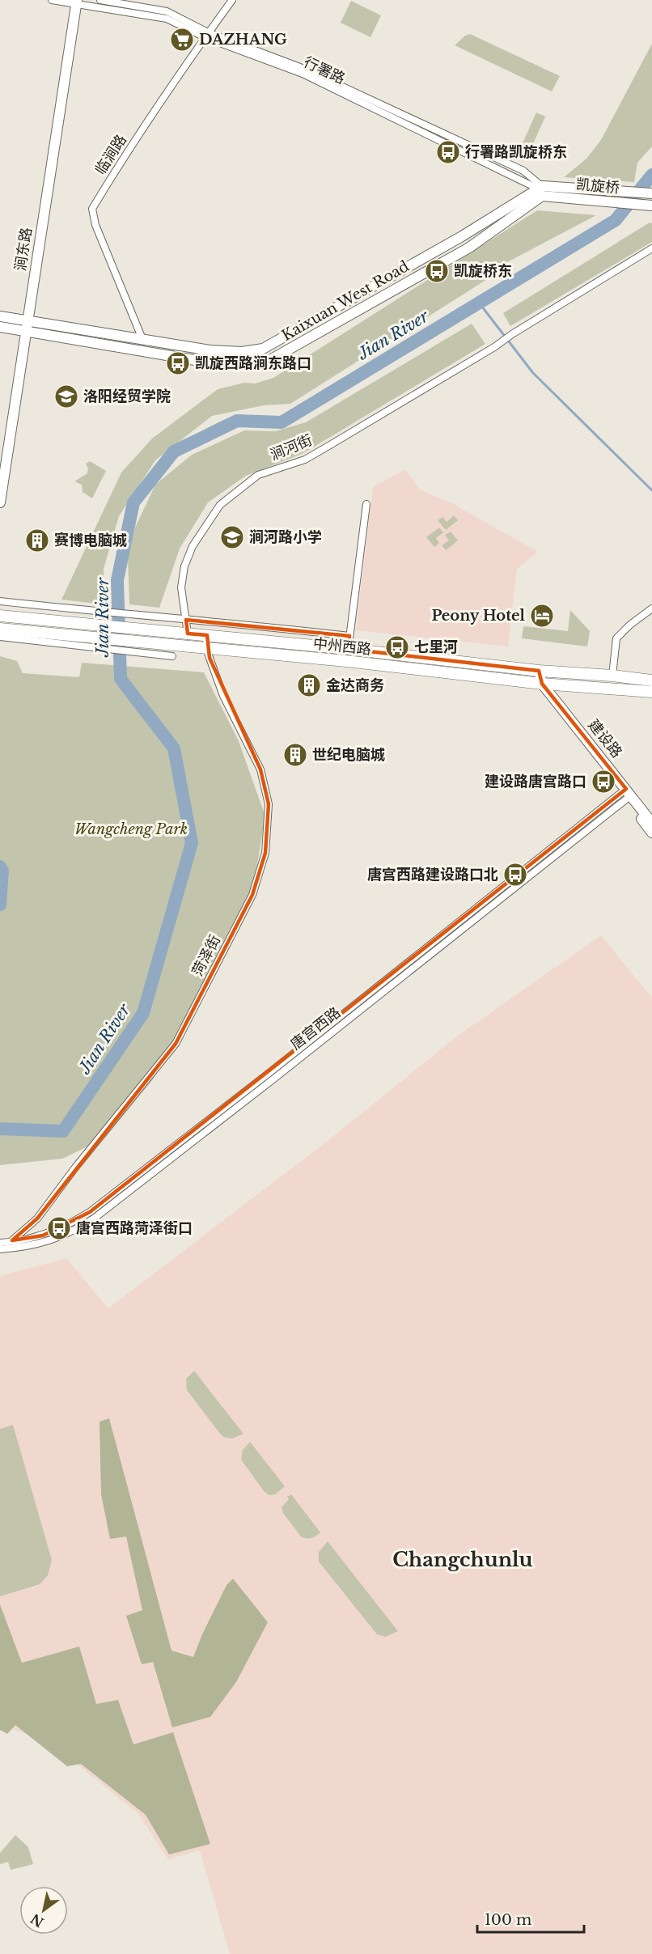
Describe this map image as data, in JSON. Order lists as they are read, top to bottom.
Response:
{
  "streets": {
    "main road": [
      "凯旋桥",
      "涧东路",
      "Kaixuan West Road",
      "中州西路",
      "建设路"
    ],
    "street": [
      "行署路",
      "临涧路",
      "涧河街",
      "菏泽街",
      "唐宫西路"
    ]
  },
  "crossings": [
    ["行署路", "临涧路"],
    ["行署路", "凯旋桥"],
    ["行署路", "涧东路"],
    ["行署路", "Kaixuan West Road"],
    ["临涧路", "Kaixuan West Road"],
    ["凯旋桥", "Kaixuan West Road"],
    ["涧东路", "Kaixuan West Road"],
    ["涧河街", "中州西路"],
    ["中州西路", "建设路"],
    ["中州西路", "菏泽街"],
    ["建设路", "唐宫西路"],
    ["菏泽街", "唐宫西路"]
  ],
  "districts": ["Changchunlu"],
  "water": ["Jian River"],
  "parks": ["Wangcheng Park"],
  "places": {
    "supermarket": ["DAZHANG"],
    "bus stop": [
      "行署路凯旋桥东",
      "凯旋桥东",
      "凯旋西路涧东路口",
      "七里河",
      "建设路唐宫路口",
      "唐宫西路建设路口北",
      "唐宫西路菏泽街口"
    ],
    "school or university": ["洛阳经贸学院", "涧河路小学"],
    "building": ["赛博电脑城", "金达商务", "世纪电脑城"],
    "hotel": ["Peony Hotel"]
  },
  "scale_bar": "100 m",
  "north": "bottom left"
}
